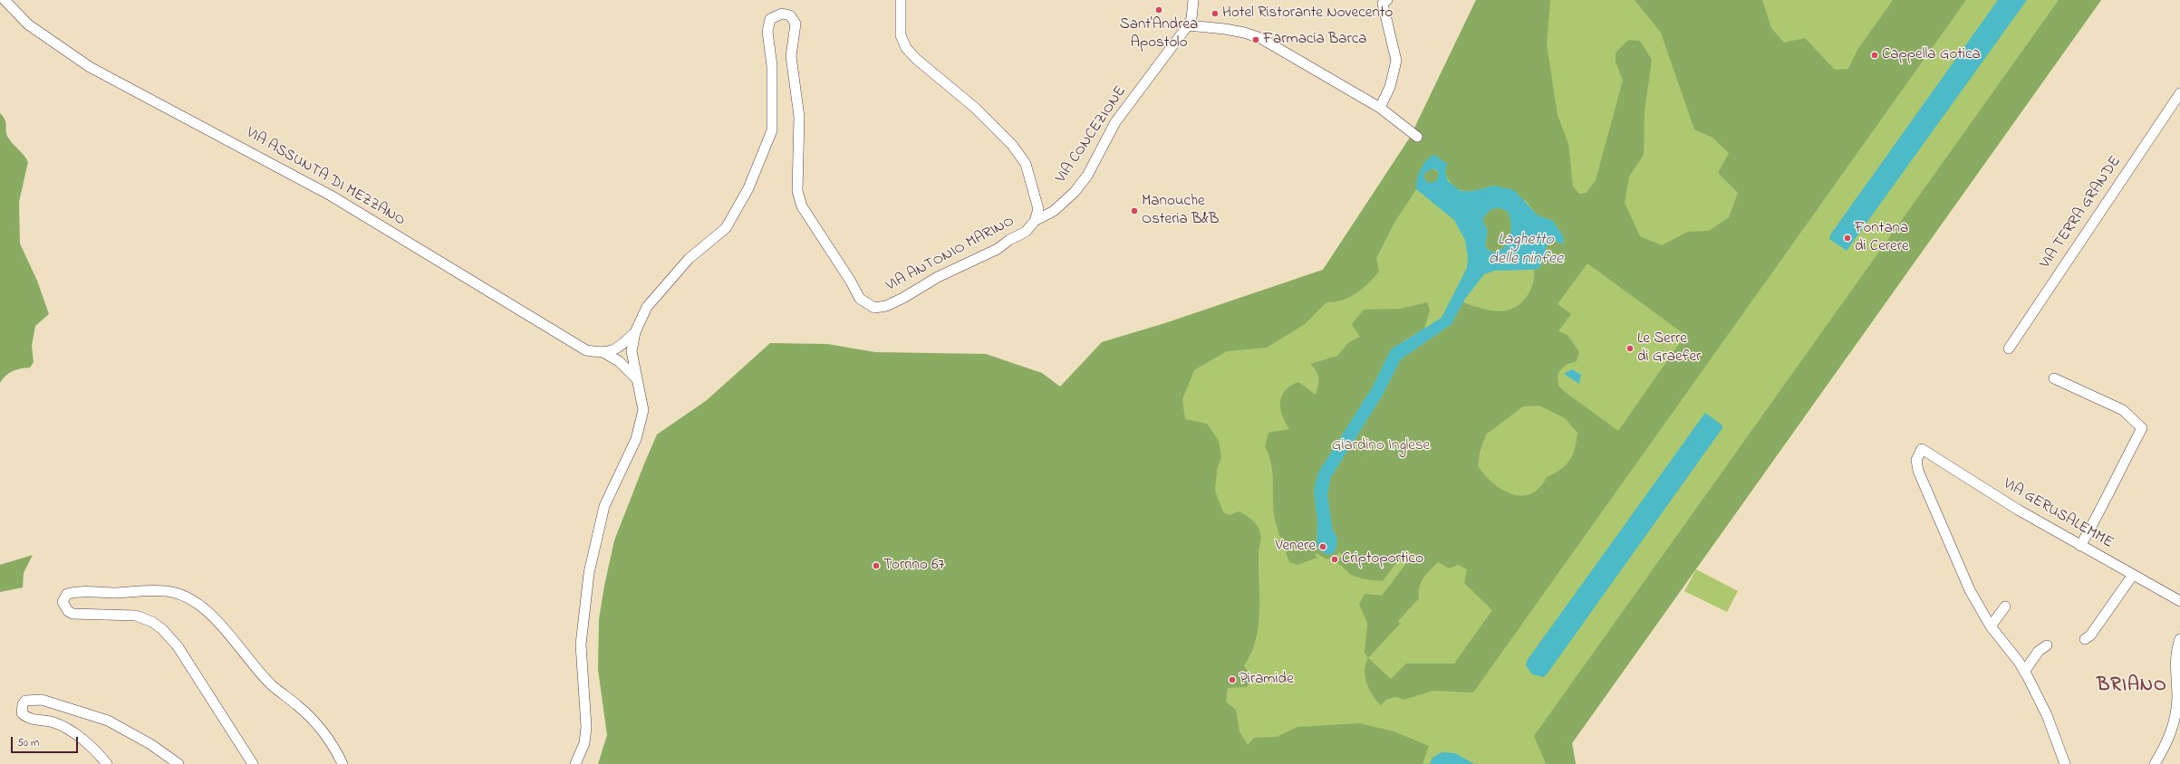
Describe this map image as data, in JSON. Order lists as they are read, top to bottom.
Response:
{
  "streets": {
    "street": [
      "VIA CONCEZIONE",
      "VIA ASSUNTA DI MEZZANO",
      "VIA TERRA GRANDE",
      "VIA ANTONIO MARINO",
      "VIA GERUSALEMME"
    ]
  },
  "crossings": [
    ["VIA CONCEZIONE", "VIA ANTONIO MARINO"]
  ],
  "districts": ["BRIANO"],
  "water": ["Laghetto delle ninfee"],
  "parks": ["Giardino Inglese"],
  "places": [
    "Sant'Andrea Apostolo",
    "Hotel Ristorante Novecento",
    "Farmacia Barca",
    "Cappella Gotica",
    "Manouche Osteria B&B",
    "Fontana di Cerere",
    "Le Serre di Graefer",
    "Venere",
    "Criptoportico",
    "Torrino 67",
    "Piramide"
  ],
  "scale_bar": "50 m"
}
